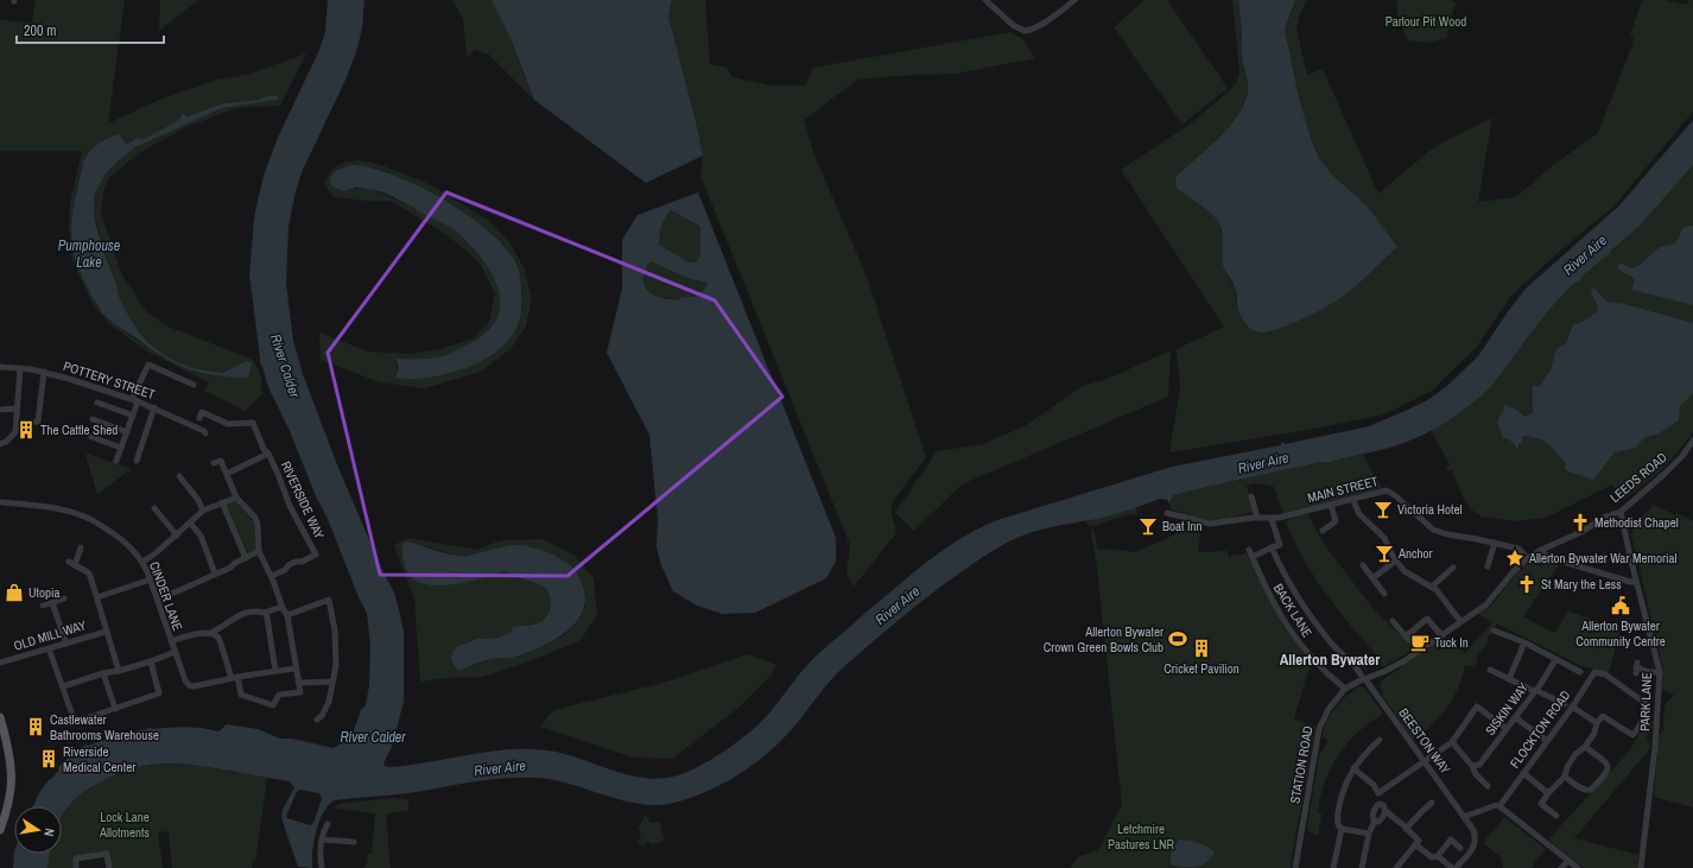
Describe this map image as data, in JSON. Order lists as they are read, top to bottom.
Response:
{
  "streets": {
    "street": [
      "POTTERY STREET",
      "LEEDS ROAD",
      "MAIN STREET",
      "RIVERSIDE WAY",
      "CINDER LANE",
      "BACK LANE",
      "OLD MILL WAY",
      "PARK LANE",
      "SISKIN WAY",
      "FLOCKTON ROAD",
      "BEESTON WAY",
      "STATION ROAD"
    ]
  },
  "crossings": [
    ["LEEDS ROAD", "PARK LANE"],
    ["LEEDS ROAD", "STATION ROAD"],
    ["MAIN STREET", "STATION ROAD"],
    ["BACK LANE", "BEESTON WAY"],
    ["BACK LANE", "STATION ROAD"],
    ["BEESTON WAY", "STATION ROAD"]
  ],
  "districts": ["Allerton Bywater"],
  "water": ["Pumphouse Lake", "River Aire", "River Calder"],
  "parks": ["Parlour Pit Wood", "Lock Lane Allotments", "Letchmire Pastures LNR"],
  "places": {
    "building": [
      "The Cattle Shed",
      "Cricket Pavilion",
      "Castlewater Bathrooms Warehouse",
      "Riverside Medical Center"
    ],
    "bar": ["Victoria Hotel", "Boat Inn", "Anchor"],
    "church": ["Methodist Chapel", "St Mary the Less"],
    "place": ["Allerton Bywater War Memorial"],
    "shop": ["Utopia"],
    "public building": ["Allerton Bywater Community Centre"],
    "sports": ["Allerton Bywater Crown Green Bowls Club"],
    "cafe": ["Tuck In"]
  },
  "scale_bar": "200 m",
  "north": "right"
}
